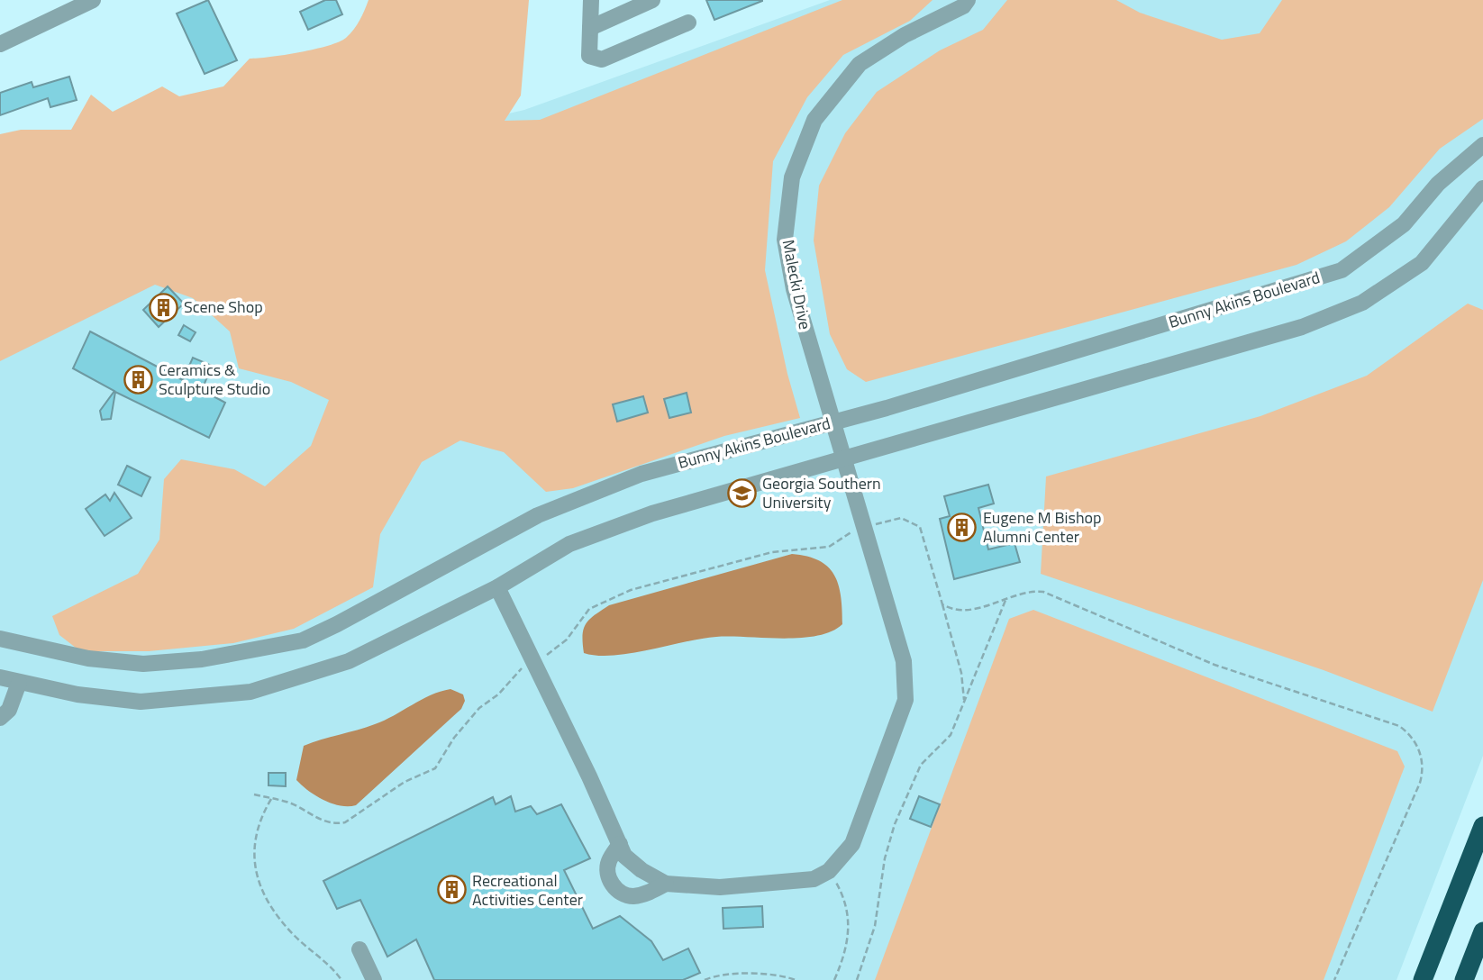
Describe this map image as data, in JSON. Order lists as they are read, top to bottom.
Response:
{
  "streets": {
    "street": ["Malecki Drive", "Bunny Akins Boulevard"]
  },
  "crossings": [
    ["Malecki Drive", "Bunny Akins Boulevard"]
  ],
  "places": {
    "building": [
      "Scene Shop",
      "Ceramics & Sculpture Studio",
      "Eugene M Bishop Alumni Center",
      "Recreational Activities Center"
    ],
    "school or university": ["Georgia Southern University"]
  }
}
